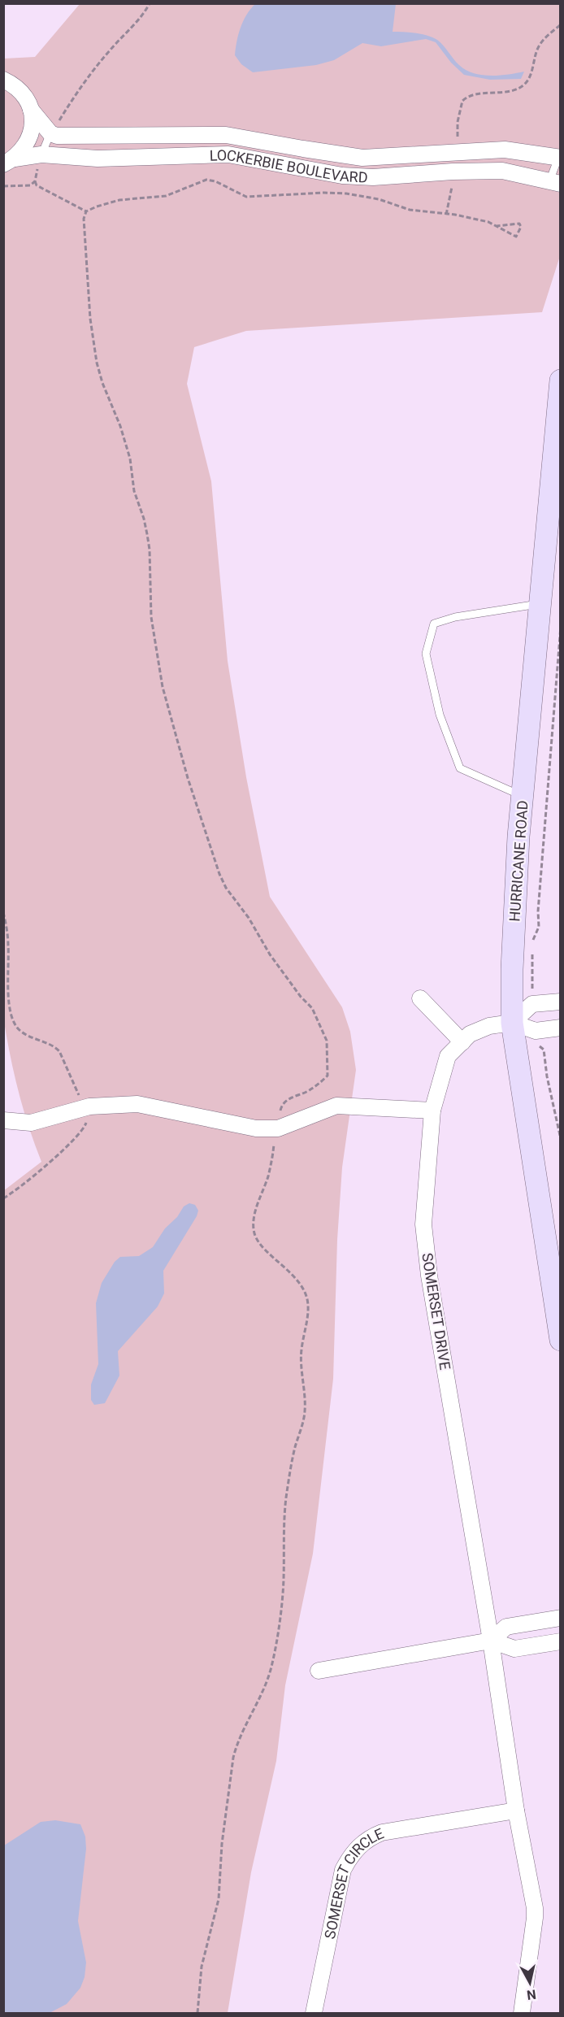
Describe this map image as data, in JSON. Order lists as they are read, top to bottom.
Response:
{
  "streets": {
    "street": [
      "LOCKERBIE BOULEVARD",
      "HURRICANE ROAD",
      "SOMERSET DRIVE",
      "SOMERSET CIRCLE"
    ]
  },
  "crossings": [
    ["HURRICANE ROAD", "SOMERSET DRIVE"]
  ],
  "north": "bottom"
}
